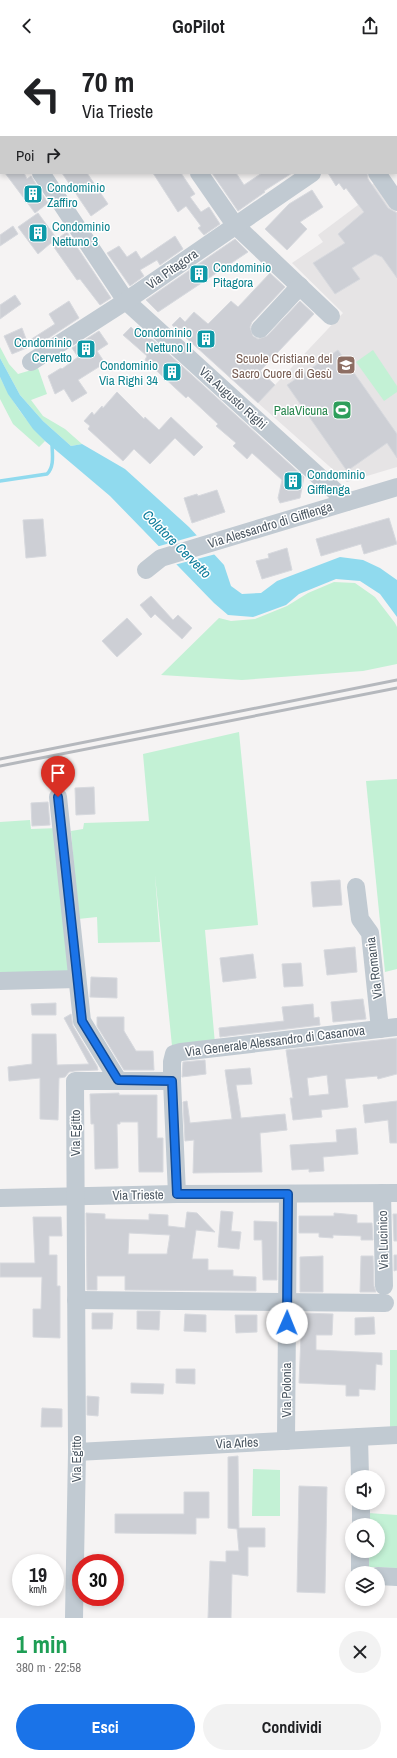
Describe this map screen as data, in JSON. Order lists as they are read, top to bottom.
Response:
{
  "streets": {
    "street": [
      "Via Pitagora",
      "Via Augusto Righi",
      "Via Alessandro di Gifflenga",
      "Via Romania",
      "Via Generale Alessandro di Casanova",
      "Via Egitto",
      "Via Trieste",
      "Via Lucinico",
      "Via Polonia",
      "Via Arles"
    ]
  },
  "crossings": [
    ["Via Pitagora", "Via Augusto Righi"],
    ["Via Augusto Righi", "Via Alessandro di Gifflenga"],
    ["Via Romania", "Via Generale Alessandro di Casanova"],
    ["Via Generale Alessandro di Casanova", "Via Egitto"],
    ["Via Generale Alessandro di Casanova", "Via Trieste"],
    ["Via Egitto", "Via Trieste"],
    ["Via Egitto", "Via Arles"],
    ["Via Trieste", "Via Lucinico"],
    ["Via Trieste", "Via Polonia"],
    ["Via Lucinico", "Via Polonia"],
    ["Via Polonia", "Via Arles"]
  ],
  "water": ["Colatore Cervetto"],
  "places": {
    "building": [
      "Condominio Zaffiro",
      "Condominio Nettuno 3",
      "Condominio Pitagora",
      "Condominio Nettuno II",
      "Condominio Cervetto",
      "Condominio Via Righi 34",
      "Condominio Gifflenga"
    ],
    "school or university": ["Scuole Cristiane del Sacro Cuore di Gesù"],
    "sports": ["PalaVicuna"]
  },
  "page": {
    "header": "GoPilot",
    "turn": ["70 m", "Via Trieste"],
    "then": "Poi",
    "speed": "19 km/h",
    "limit": "30",
    "heading": ["1 min", "380 m · 22:58"],
    "buttons": ["Esci", "Condividi"]
  }
}
